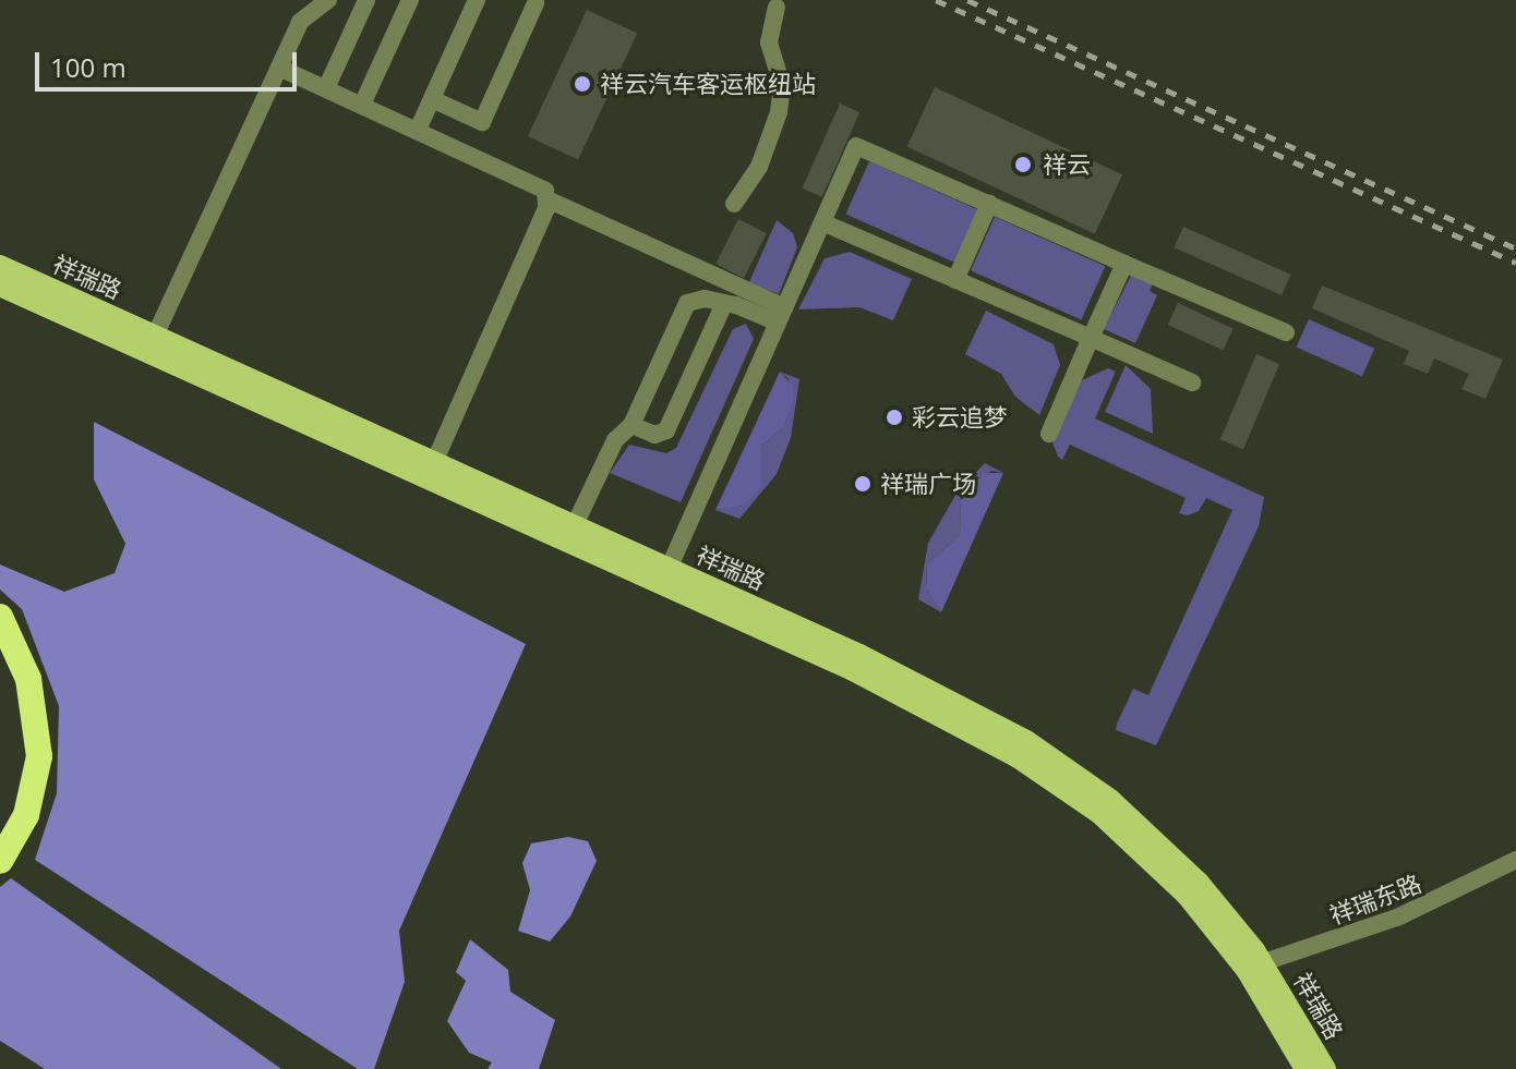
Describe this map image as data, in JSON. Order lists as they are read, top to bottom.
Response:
{
  "streets": {
    "main road": ["祥瑞路"],
    "street": ["祥瑞东路"]
  },
  "crossings": [
    ["祥瑞路", "祥瑞东路"]
  ],
  "places": [
    "祥云汽车客运枢纽站",
    "祥云",
    "彩云追梦",
    "祥瑞广场"
  ],
  "scale_bar": "100 m"
}
